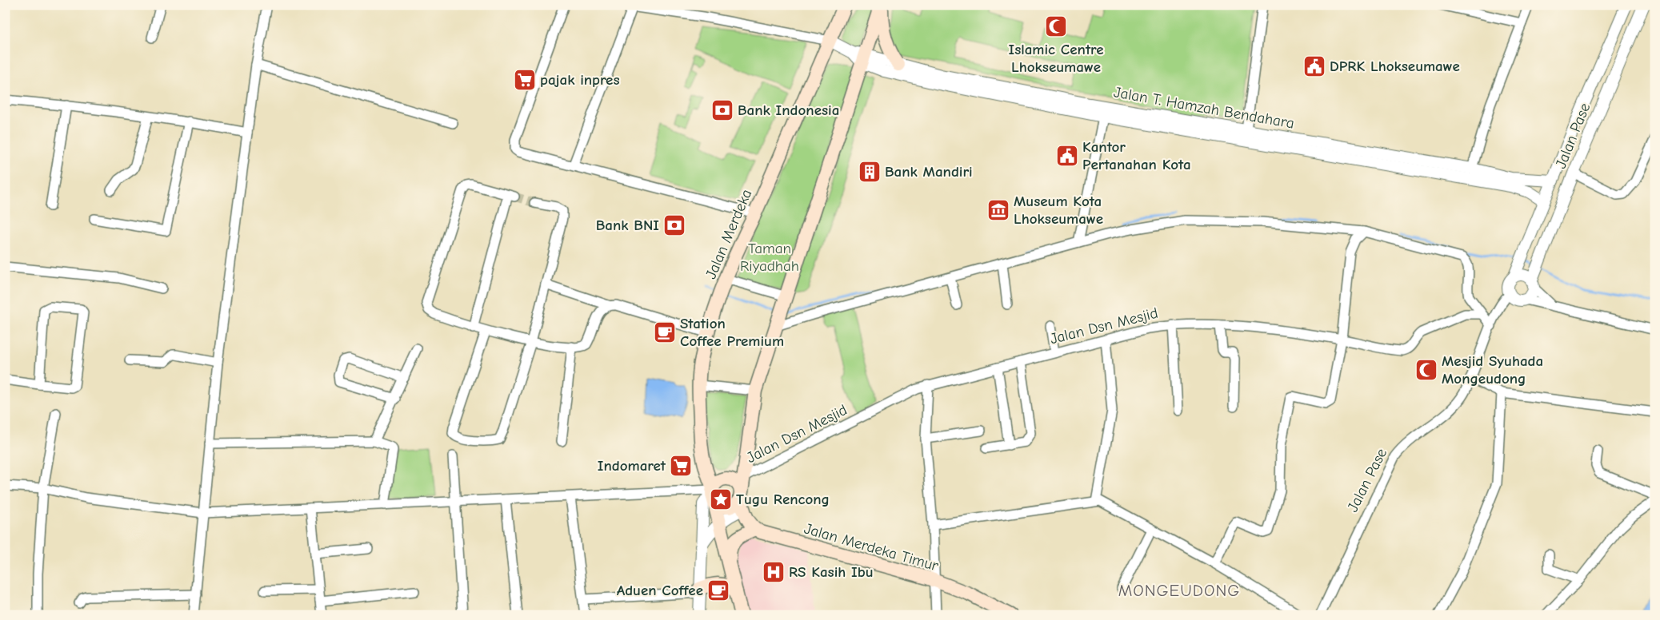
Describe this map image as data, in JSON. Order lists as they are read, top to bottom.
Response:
{
  "streets": {
    "main road": ["Jalan Merdeka", "Jalan Merdeka Timur"],
    "street": ["Jalan T. Hamzah Bendahara", "Jalan Pase", "Jalan Dsn Mesjid"]
  },
  "crossings": [
    ["Jalan T. Hamzah Bendahara", "Jalan Pase"],
    ["Jalan T. Hamzah Bendahara", "Jalan Merdeka"]
  ],
  "districts": ["MONGEUDONG"],
  "parks": ["Taman Riyadhah"],
  "places": {
    "mosque": ["Islamic Centre Lhokseumawe", "Mesjid Syuhada Mongeudong"],
    "public building": ["DPRK Lhokseumawe", "Kantor Pertanahan Kota"],
    "supermarket": ["pajak inpres", "Indomaret"],
    "bank": ["Bank Indonesia", "Bank BNI"],
    "building": ["Bank Mandiri"],
    "museum": ["Museum Kota Lhokseumawe"],
    "cafe": ["Station Coffee Premium", "Aduen Coffee"],
    "place": ["Tugu Rencong"],
    "hospital": ["RS Kasih Ibu"]
  }
}
